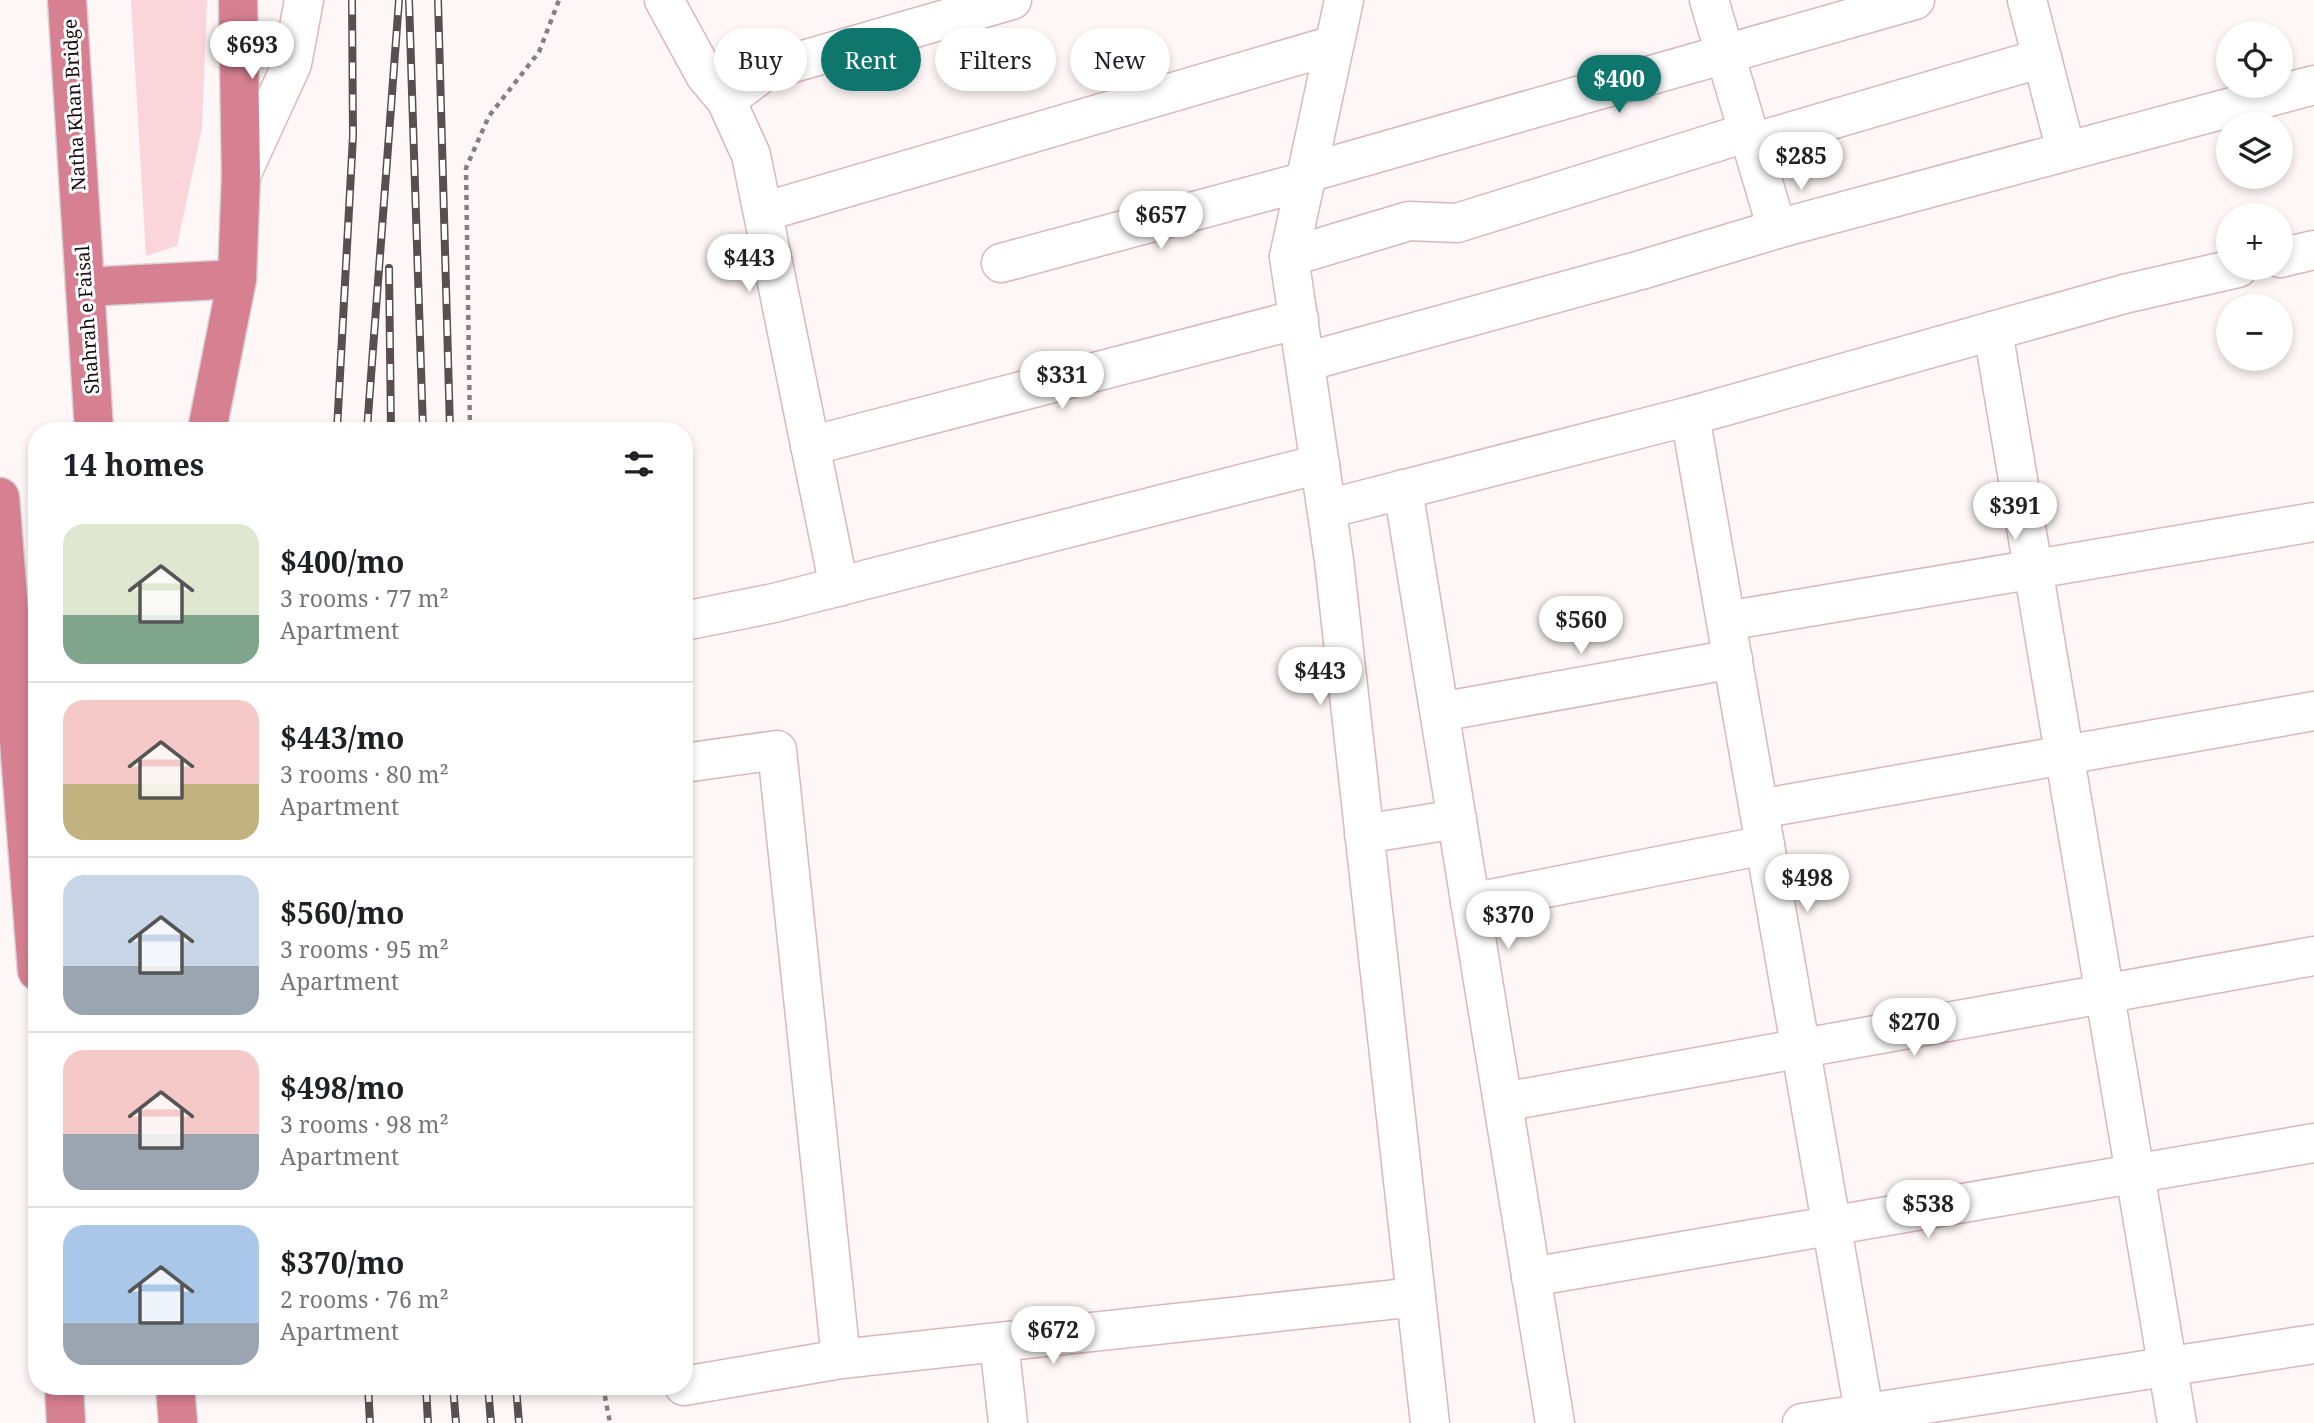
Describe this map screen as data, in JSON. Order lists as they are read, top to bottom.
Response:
{
  "streets": {
    "highway": ["Natha Khan Bridge", "Shahrah e Faisal"]
  },
  "crossings": [
    ["Natha Khan Bridge", "Shahrah e Faisal"]
  ],
  "page": {
    "map_buttons": ["+", "−"],
    "price": [
      "$693",
      "$400",
      "$285",
      "$657",
      "$443",
      "$331",
      "$391",
      "$560",
      "$443",
      "$498",
      "$370",
      "$270",
      "$538",
      "$672"
    ],
    "chip": [
      "Buy",
      "Rent",
      "Filters",
      "New"
    ],
    "heading": "14 homes",
    "list": [
      {
        "name": "$400/mo",
        "note": "3 rooms · 77 m² · Apartment"
      },
      {
        "name": "$443/mo",
        "note": "3 rooms · 80 m² · Apartment"
      },
      {
        "name": "$560/mo",
        "note": "3 rooms · 95 m² · Apartment"
      },
      {
        "name": "$498/mo",
        "note": "3 rooms · 98 m² · Apartment"
      },
      {
        "name": "$370/mo",
        "note": "2 rooms · 76 m² · Apartment"
      }
    ]
  }
}
